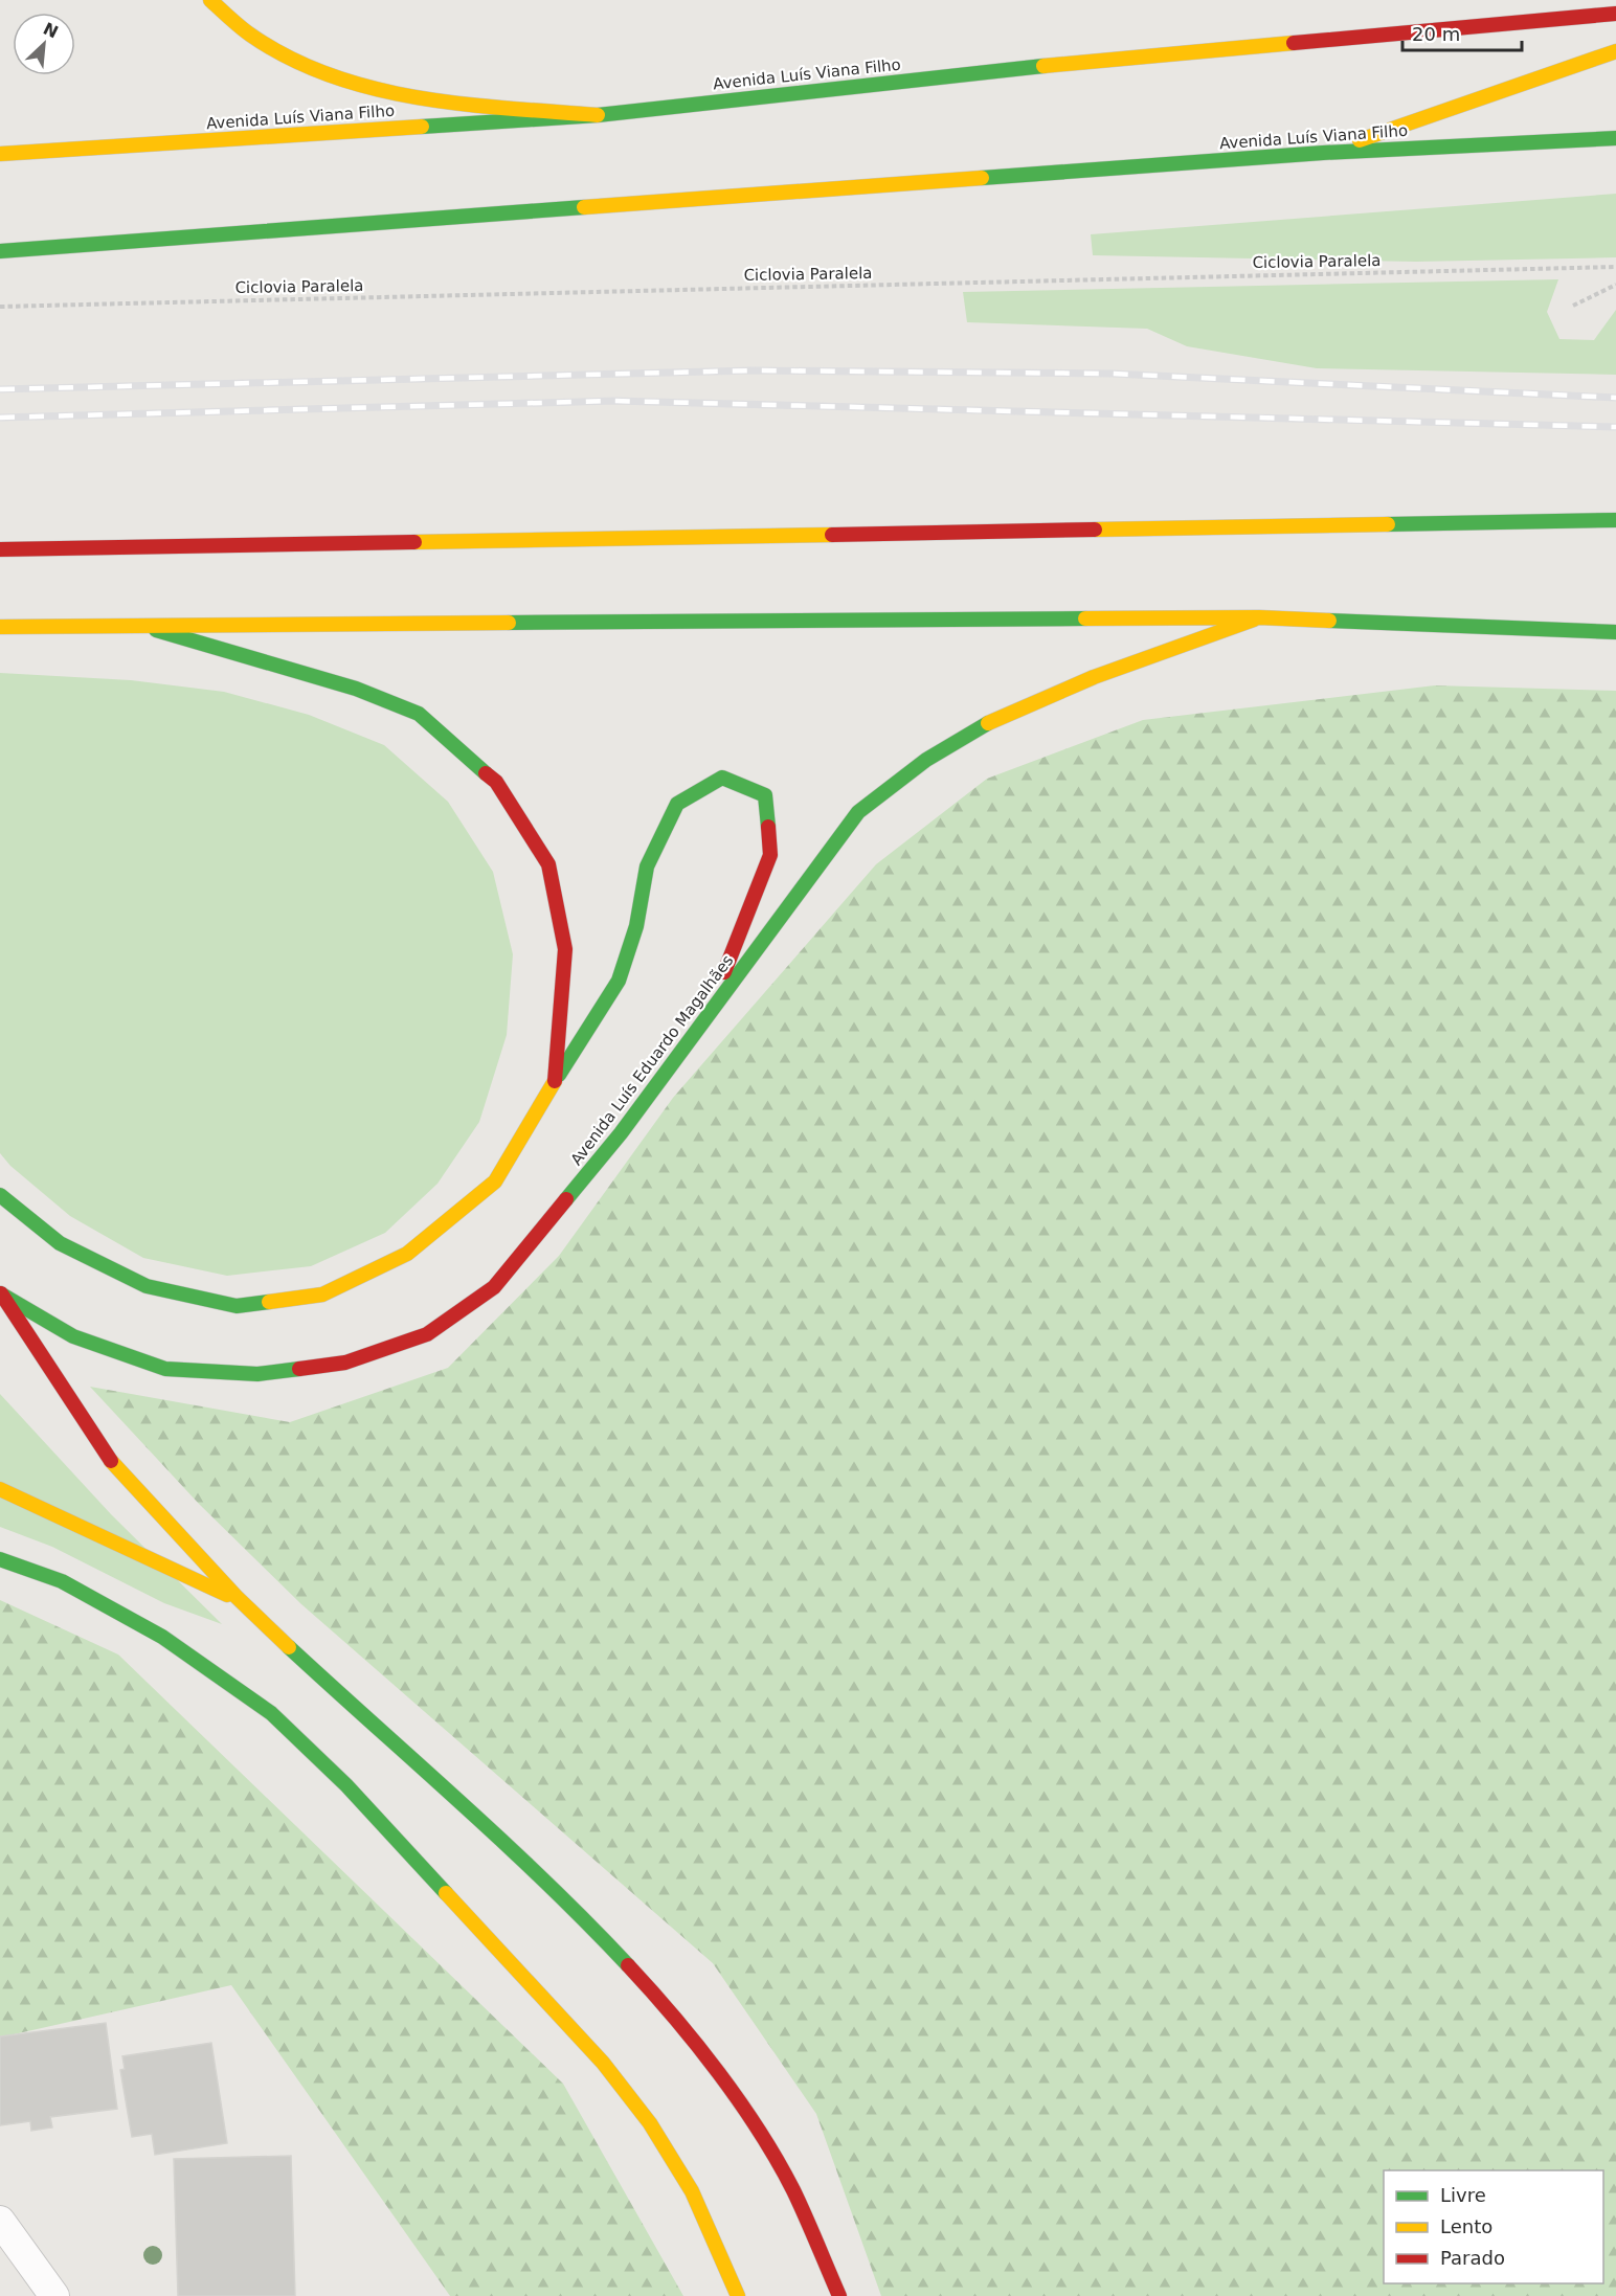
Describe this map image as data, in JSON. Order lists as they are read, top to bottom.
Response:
{
  "streets": {
    "main road": ["Avenida Luís Viana Filho", "Avenida Luís Eduardo Magalhães"],
    "path": ["Ciclovia Paralela"]
  },
  "legend": ["Livre", "Lento", "Parado"],
  "scale_bar": "20 m",
  "north": "top right"
}
